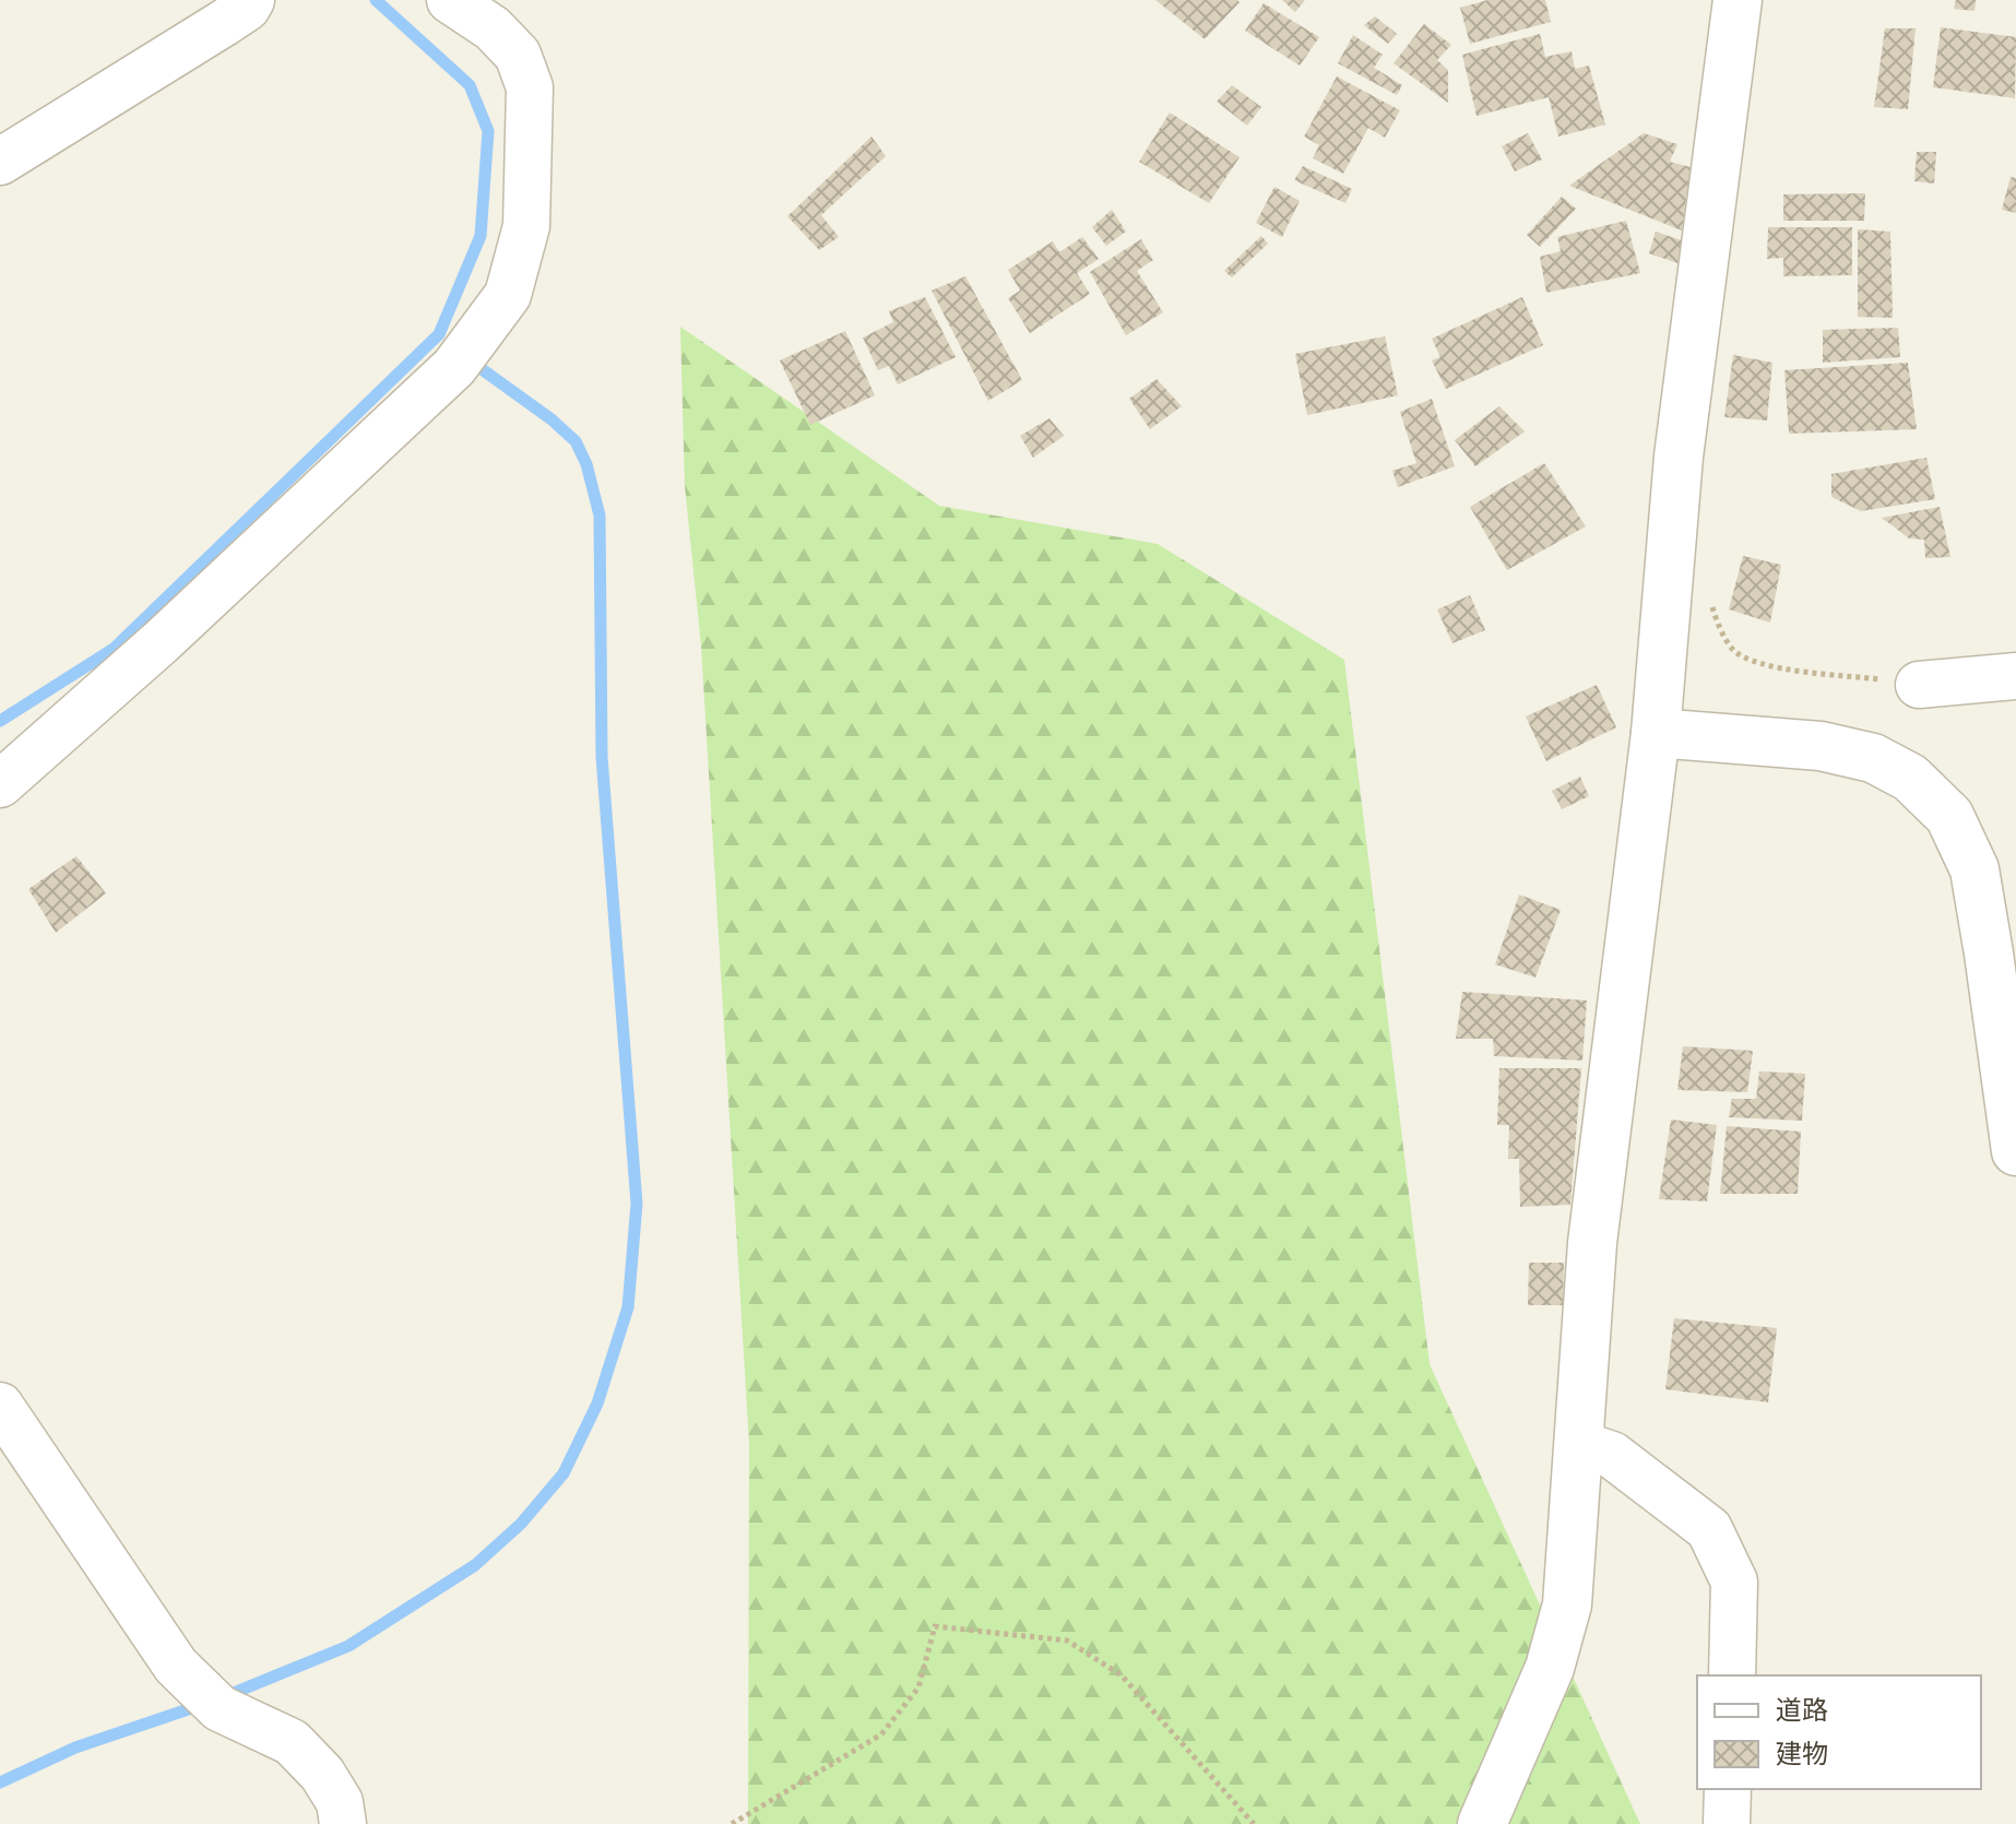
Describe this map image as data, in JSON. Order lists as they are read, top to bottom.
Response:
{
  "legend": ["道路", "建物"]
}
